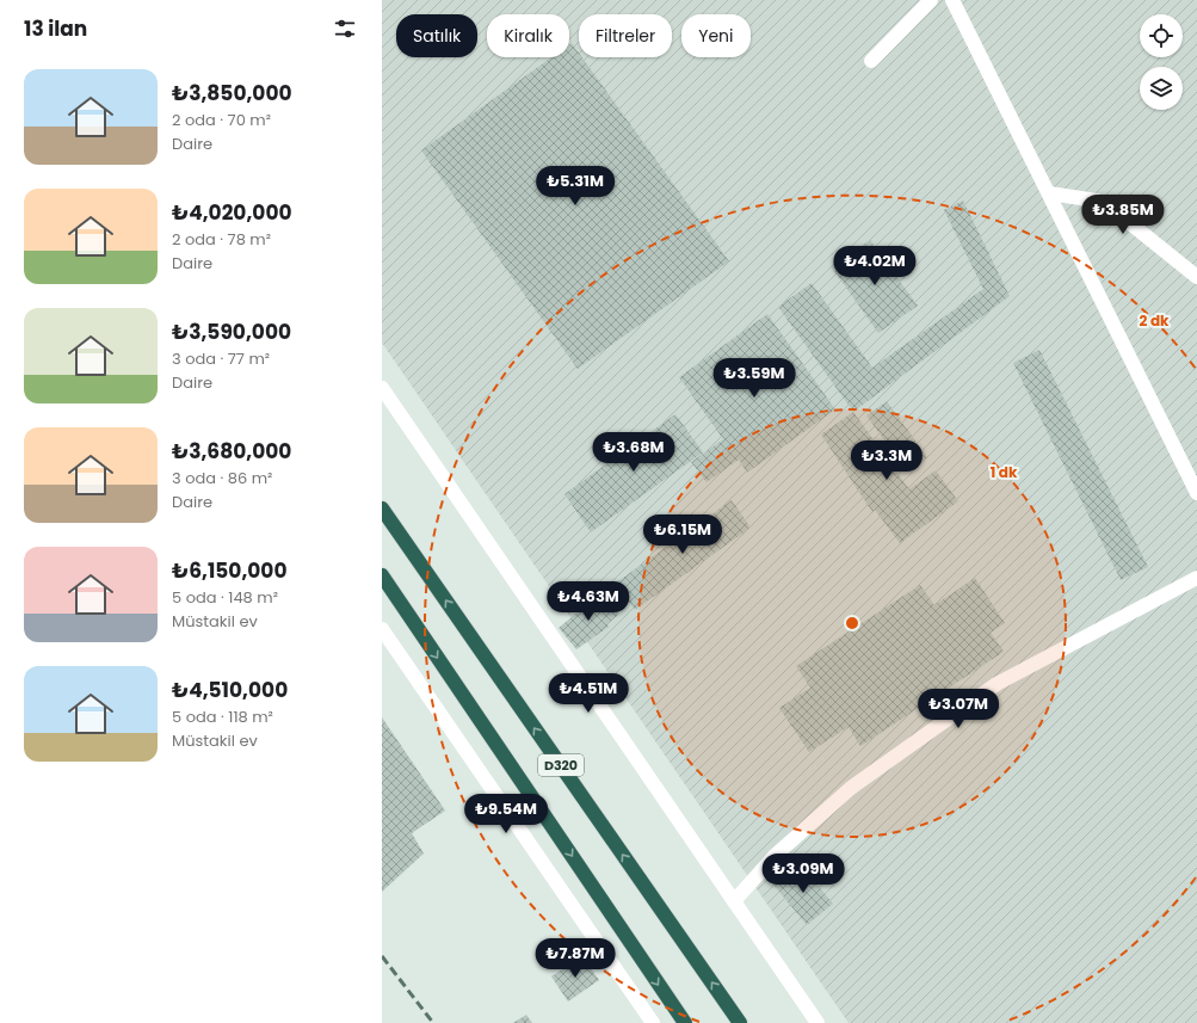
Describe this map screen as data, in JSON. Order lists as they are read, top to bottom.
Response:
{
  "streets": {
    "highway": ["D320"]
  },
  "page": {
    "heading": "13 ilan",
    "chip": [
      "Satılık",
      "Kiralık",
      "Filtreler",
      "Yeni"
    ],
    "list": [
      {
        "name": "₺3,850,000",
        "note": "2 oda · 70 m² · Daire"
      },
      {
        "name": "₺4,020,000",
        "note": "2 oda · 78 m² · Daire"
      },
      {
        "name": "₺3,590,000",
        "note": "3 oda · 77 m² · Daire"
      },
      {
        "name": "₺3,680,000",
        "note": "3 oda · 86 m² · Daire"
      },
      {
        "name": "₺6,150,000",
        "note": "5 oda · 148 m² · Müstakil ev"
      },
      {
        "name": "₺4,510,000",
        "note": "5 oda · 118 m² · Müstakil ev"
      }
    ],
    "price": [
      "₺5.31M",
      "₺3.85M",
      "₺4.02M",
      "₺3.59M",
      "₺3.68M",
      "₺3.3M",
      "₺6.15M",
      "₺4.63M",
      "₺4.51M",
      "₺3.07M",
      "₺9.54M",
      "₺3.09M",
      "₺7.87M"
    ]
  },
  "rings": ["2 dk", "1 dk"]
}
